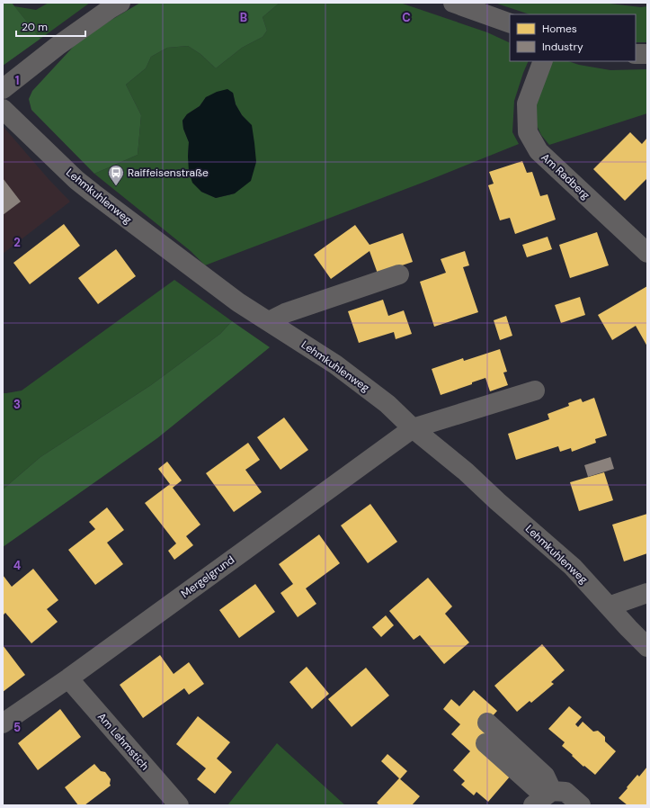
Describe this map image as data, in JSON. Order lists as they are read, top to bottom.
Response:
{
  "streets": {
    "street": [
      "Am Radberg",
      "Lehmkuhlenweg",
      "Mergelgrund",
      "Am Lehmstich"
    ]
  },
  "crossings": [
    ["Lehmkuhlenweg", "Mergelgrund"],
    ["Mergelgrund", "Am Lehmstich"]
  ],
  "places": {
    "bus stop": ["Raiffeisenstraße"]
  },
  "legend": ["Homes", "Industry"],
  "scale_bar": "20 m",
  "grid": {
    "columns": ["B", "C"],
    "rows": [
      "1",
      "2",
      "3",
      "4",
      "5"
    ]
  }
}
